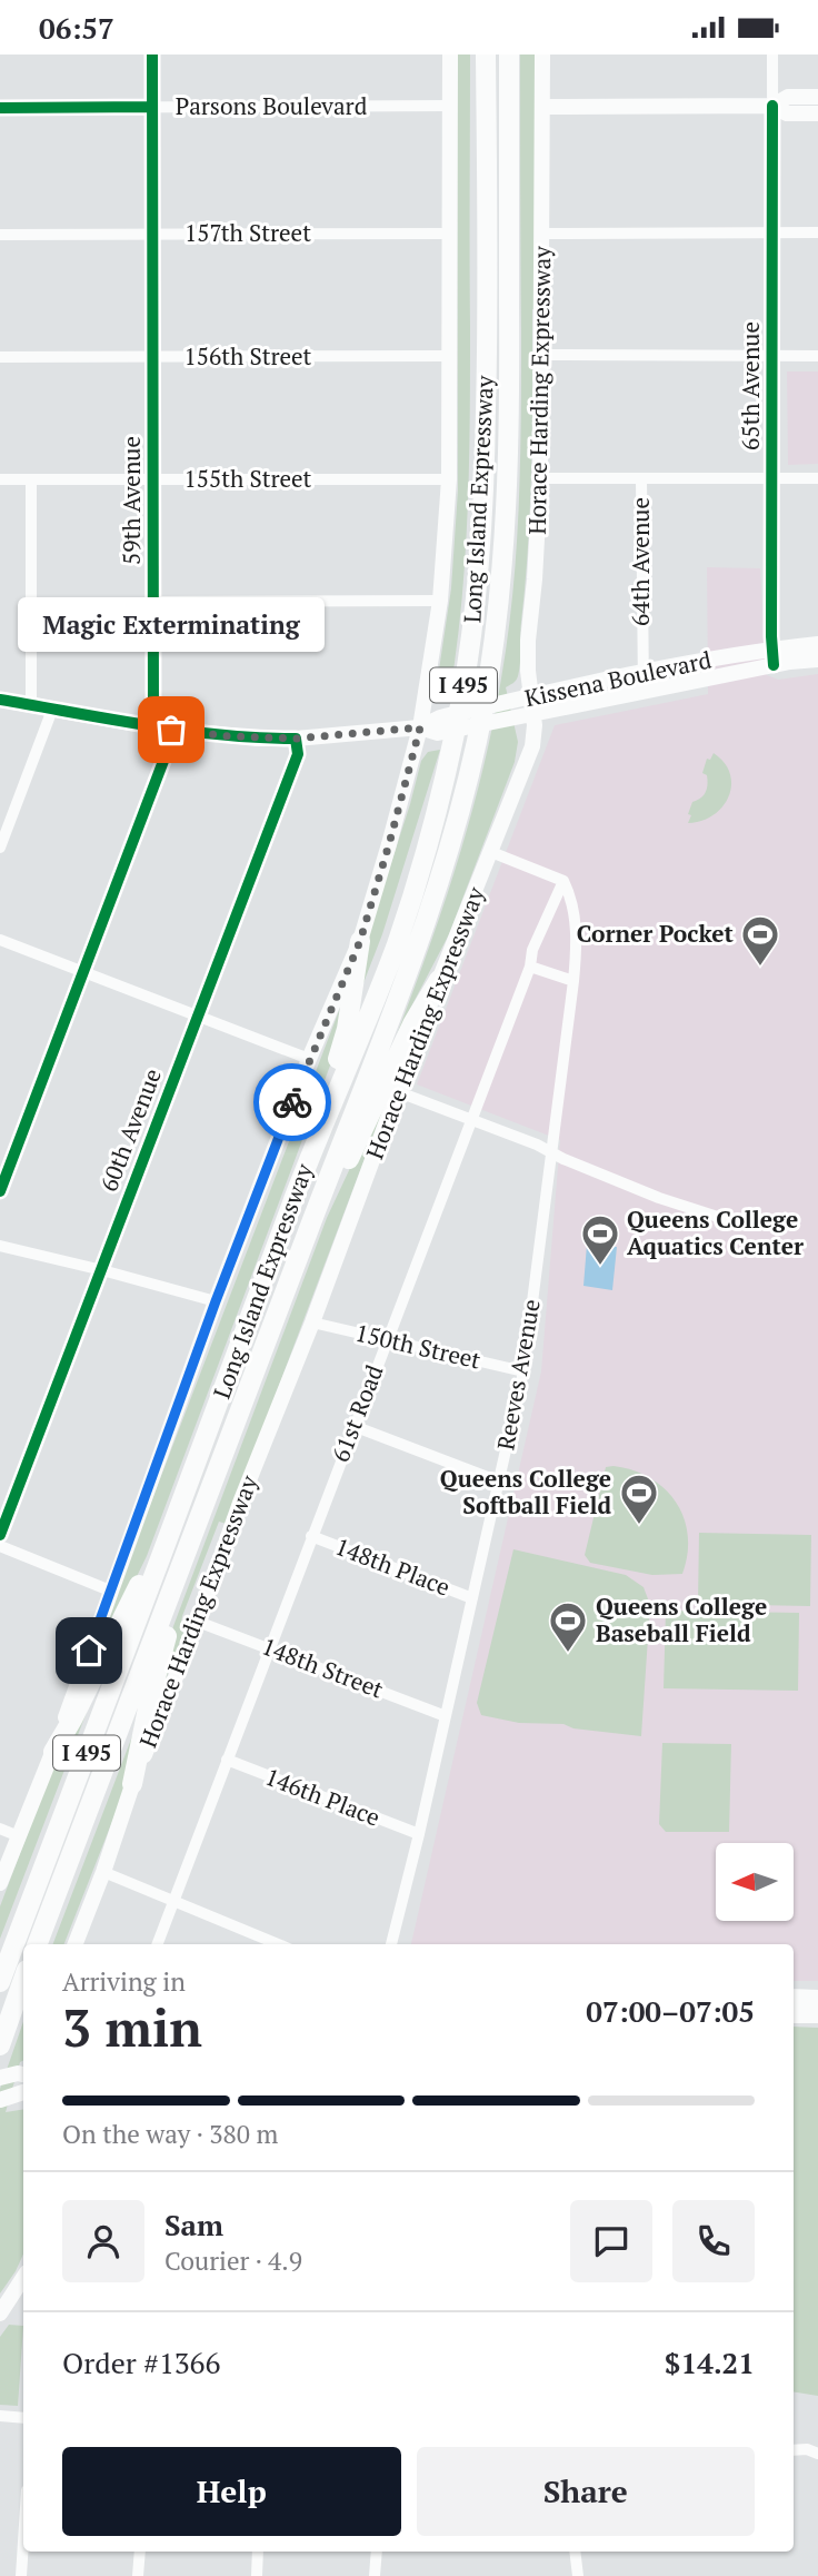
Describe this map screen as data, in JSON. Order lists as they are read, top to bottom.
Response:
{
  "streets": {
    "highway": ["Long Island Expressway", "I 495"],
    "main road": ["Horace Harding Expressway", "Kissena Boulevard"],
    "street": [
      "Parsons Boulevard",
      "157th Street",
      "156th Street",
      "65th Avenue",
      "155th Street",
      "59th Avenue",
      "64th Avenue",
      "60th Avenue",
      "150th Street",
      "Reeves Avenue",
      "61st Road",
      "148th Place",
      "148th Street",
      "146th Place"
    ]
  },
  "crossings": [
    ["Parsons Boulevard", "59th Avenue"],
    ["157th Street", "59th Avenue"],
    ["156th Street", "59th Avenue"],
    ["65th Avenue", "Kissena Boulevard"],
    ["Horace Harding Expressway", "Kissena Boulevard"],
    ["Horace Harding Expressway", "150th Street"],
    ["Horace Harding Expressway", "148th Street"],
    ["155th Street", "59th Avenue"],
    ["59th Avenue", "Kissena Boulevard"],
    ["64th Avenue", "Kissena Boulevard"],
    ["Kissena Boulevard", "60th Avenue"],
    ["150th Street", "Reeves Avenue"],
    ["150th Street", "61st Road"],
    ["Reeves Avenue", "61st Road"],
    ["Reeves Avenue", "148th Place"],
    ["Reeves Avenue", "148th Street"],
    ["Reeves Avenue", "146th Place"],
    ["61st Road", "148th Place"],
    ["61st Road", "148th Street"],
    ["61st Road", "146th Place"]
  ],
  "places": {
    "other": ["Magic Exterminating"],
    "sports": [
      "Corner Pocket",
      "Queens College Aquatics Center",
      "Queens College Softball Field",
      "Queens College Baseball Field"
    ]
  },
  "north": "left",
  "page": {
    "status": "06:57",
    "bubble": "Magic Exterminating",
    "heading": ["3 min", "Arriving in", "07:00–07:05"],
    "panel": [
      "Sam",
      "Courier · 4.9",
      "Order #1366",
      "$14.21"
    ],
    "bar": "On the way · 380 m",
    "buttons": ["Help", "Share"]
  }
}
